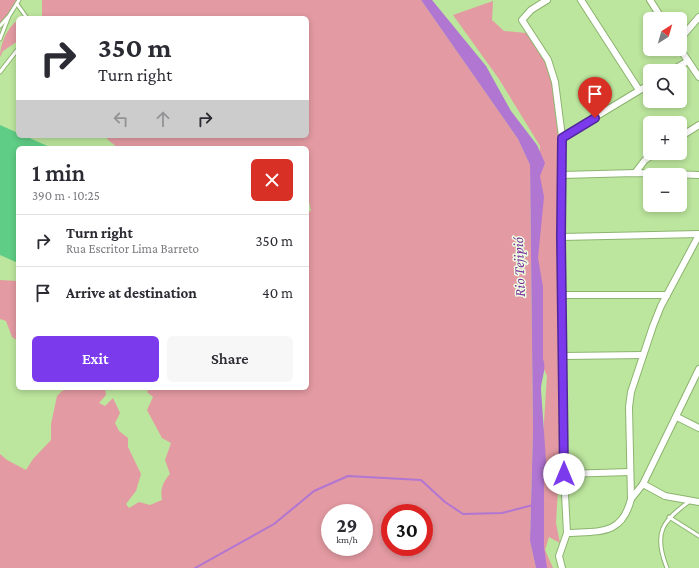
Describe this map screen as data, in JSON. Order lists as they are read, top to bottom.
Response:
{
  "water": ["Rio Tejipió"],
  "north": "top right",
  "page": {
    "map_buttons": ["+", "−"],
    "turn": ["350 m", "Turn right"],
    "heading": ["1 min", "390 m · 10:25"],
    "list": [
      {
        "name": "Turn right",
        "note": "Rua Escritor Lima Barreto",
        "value": "350 m"
      },
      {
        "name": "Arrive at destination",
        "value": "40 m"
      }
    ],
    "buttons": ["Exit", "Share"],
    "speed": "29 km/h",
    "limit": "30"
  }
}
